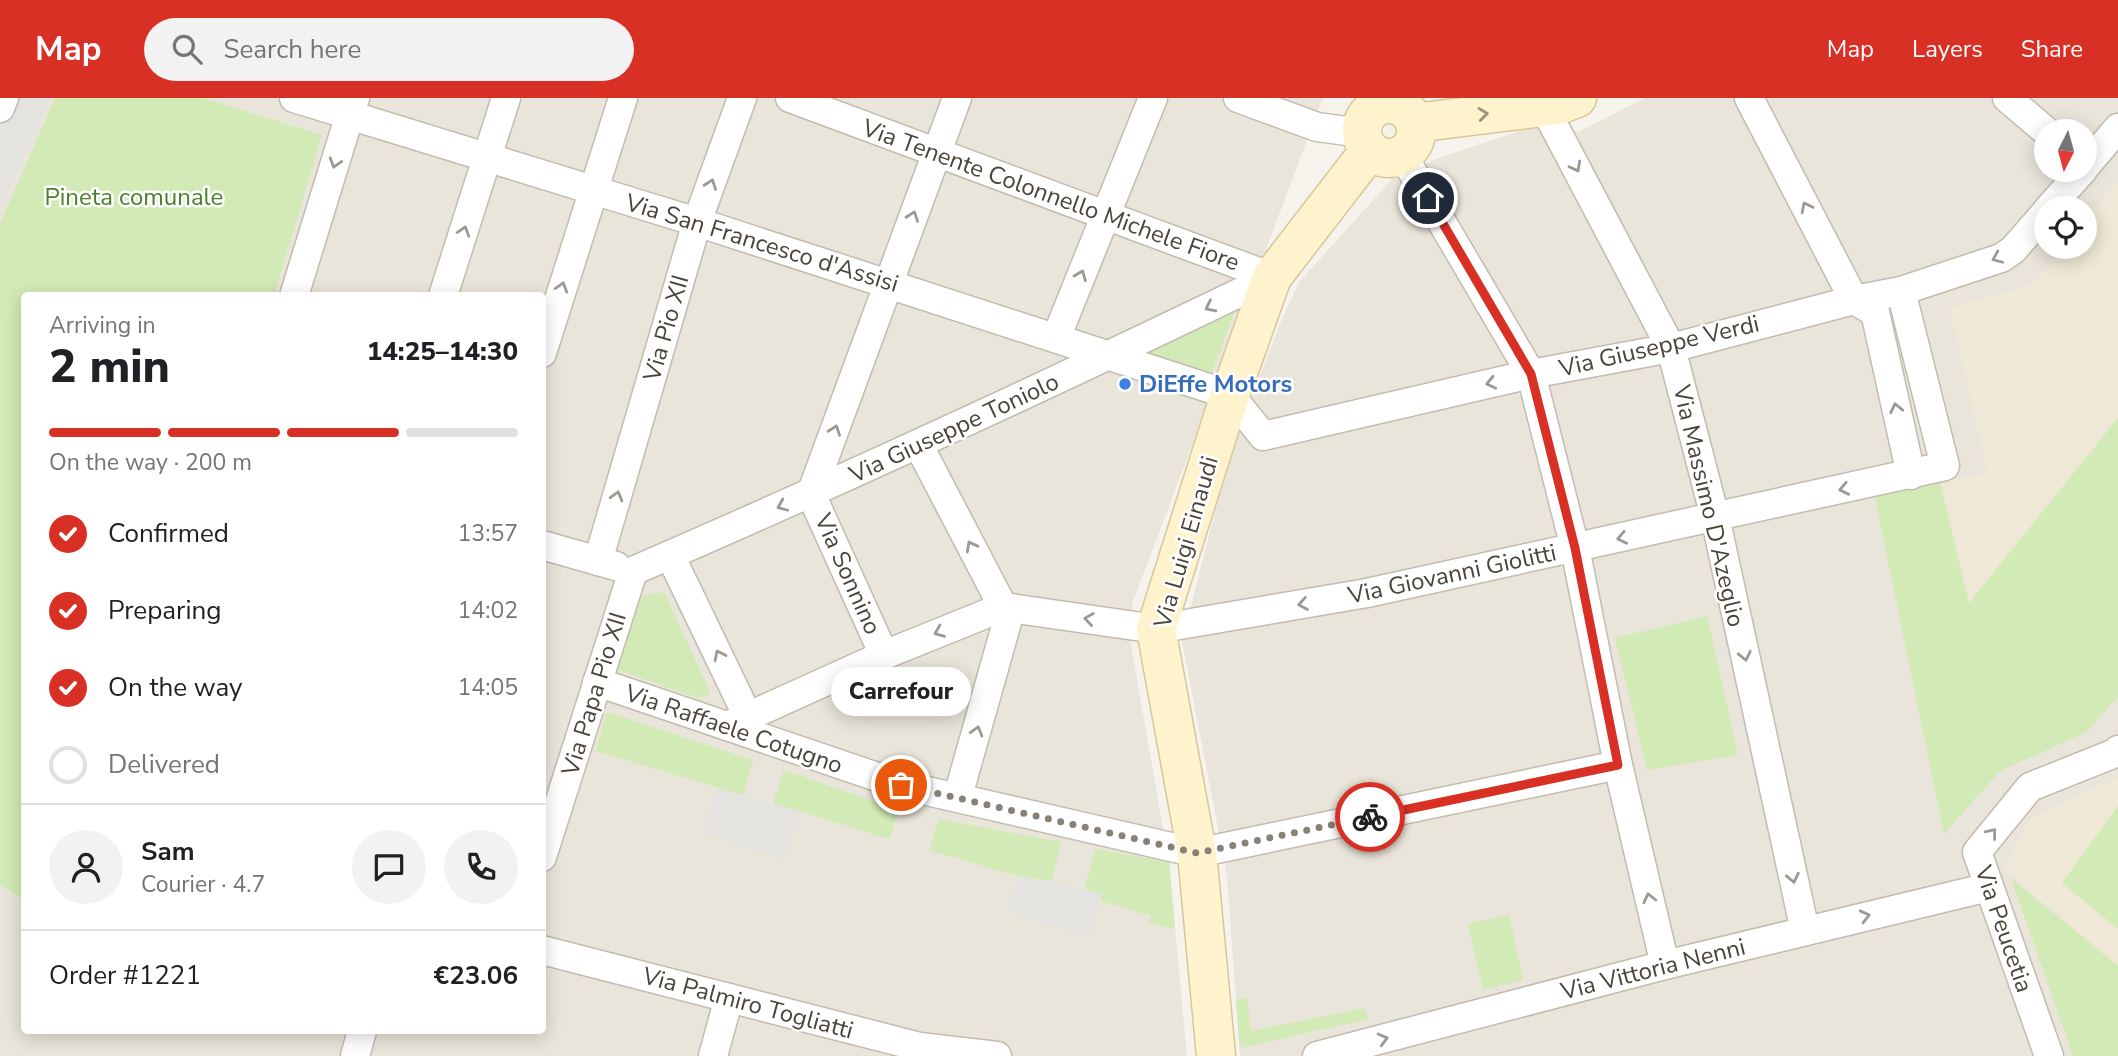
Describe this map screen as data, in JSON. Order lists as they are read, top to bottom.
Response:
{
  "streets": {
    "main road": ["Via Luigi Einaudi"],
    "street": [
      "Via Tenente Colonnello Michele Fiore",
      "Via San Francesco d'Assisi",
      "Via Pio XII",
      "Via Giuseppe Verdi",
      "Via Giuseppe Toniolo",
      "Via Massimo D'Azeglio",
      "Via Sonnino",
      "Via Giovanni Giolitti",
      "Via Papa Pio XII",
      "Via Raffaele Cotugno",
      "Via Peucetia",
      "Via Vittoria Nenni",
      "Via Palmiro Togliatti"
    ]
  },
  "crossings": [
    ["Via Tenente Colonnello Michele Fiore", "Via Giuseppe Toniolo"],
    ["Via Tenente Colonnello Michele Fiore", "Via Luigi Einaudi"],
    ["Via San Francesco d'Assisi", "Via Pio XII"],
    ["Via San Francesco d'Assisi", "Via Giuseppe Verdi"],
    ["Via San Francesco d'Assisi", "Via Giuseppe Toniolo"],
    ["Via San Francesco d'Assisi", "Via Luigi Einaudi"],
    ["Via Giuseppe Verdi", "Via Massimo D'Azeglio"],
    ["Via Giuseppe Verdi", "Via Luigi Einaudi"],
    ["Via Giuseppe Verdi", "Via Giovanni Giolitti"],
    ["Via Giuseppe Toniolo", "Via Luigi Einaudi"],
    ["Via Giuseppe Toniolo", "Via Sonnino"],
    ["Via Giuseppe Toniolo", "Via Papa Pio XII"],
    ["Via Massimo D'Azeglio", "Via Giovanni Giolitti"],
    ["Via Massimo D'Azeglio", "Via Vittoria Nenni"],
    ["Via Luigi Einaudi", "Via Giovanni Giolitti"],
    ["Via Luigi Einaudi", "Via Raffaele Cotugno"],
    ["Via Papa Pio XII", "Via Raffaele Cotugno"],
    ["Via Peucetia", "Via Vittoria Nenni"]
  ],
  "one_way": ["Via Giuseppe Verdi", "Via Peucetia"],
  "parks": ["Pineta comunale"],
  "places": ["DiEffe Motors", "Carrefour"],
  "north": "bottom",
  "page": {
    "header": "Map",
    "search": "Search here",
    "nav": ["Map", "Layers", "Share"],
    "heading": ["2 min", "Arriving in", "14:25–14:30"],
    "panel": [
      "Sam",
      "Courier · 4.7",
      "Order #1221",
      "€23.06"
    ],
    "bar": "On the way · 200 m",
    "list": [
      ["Confirmed", "13:57"],
      ["Preparing", "14:02"],
      ["On the way", "14:05"],
      "Delivered"
    ],
    "bubble": "Carrefour"
  }
}
